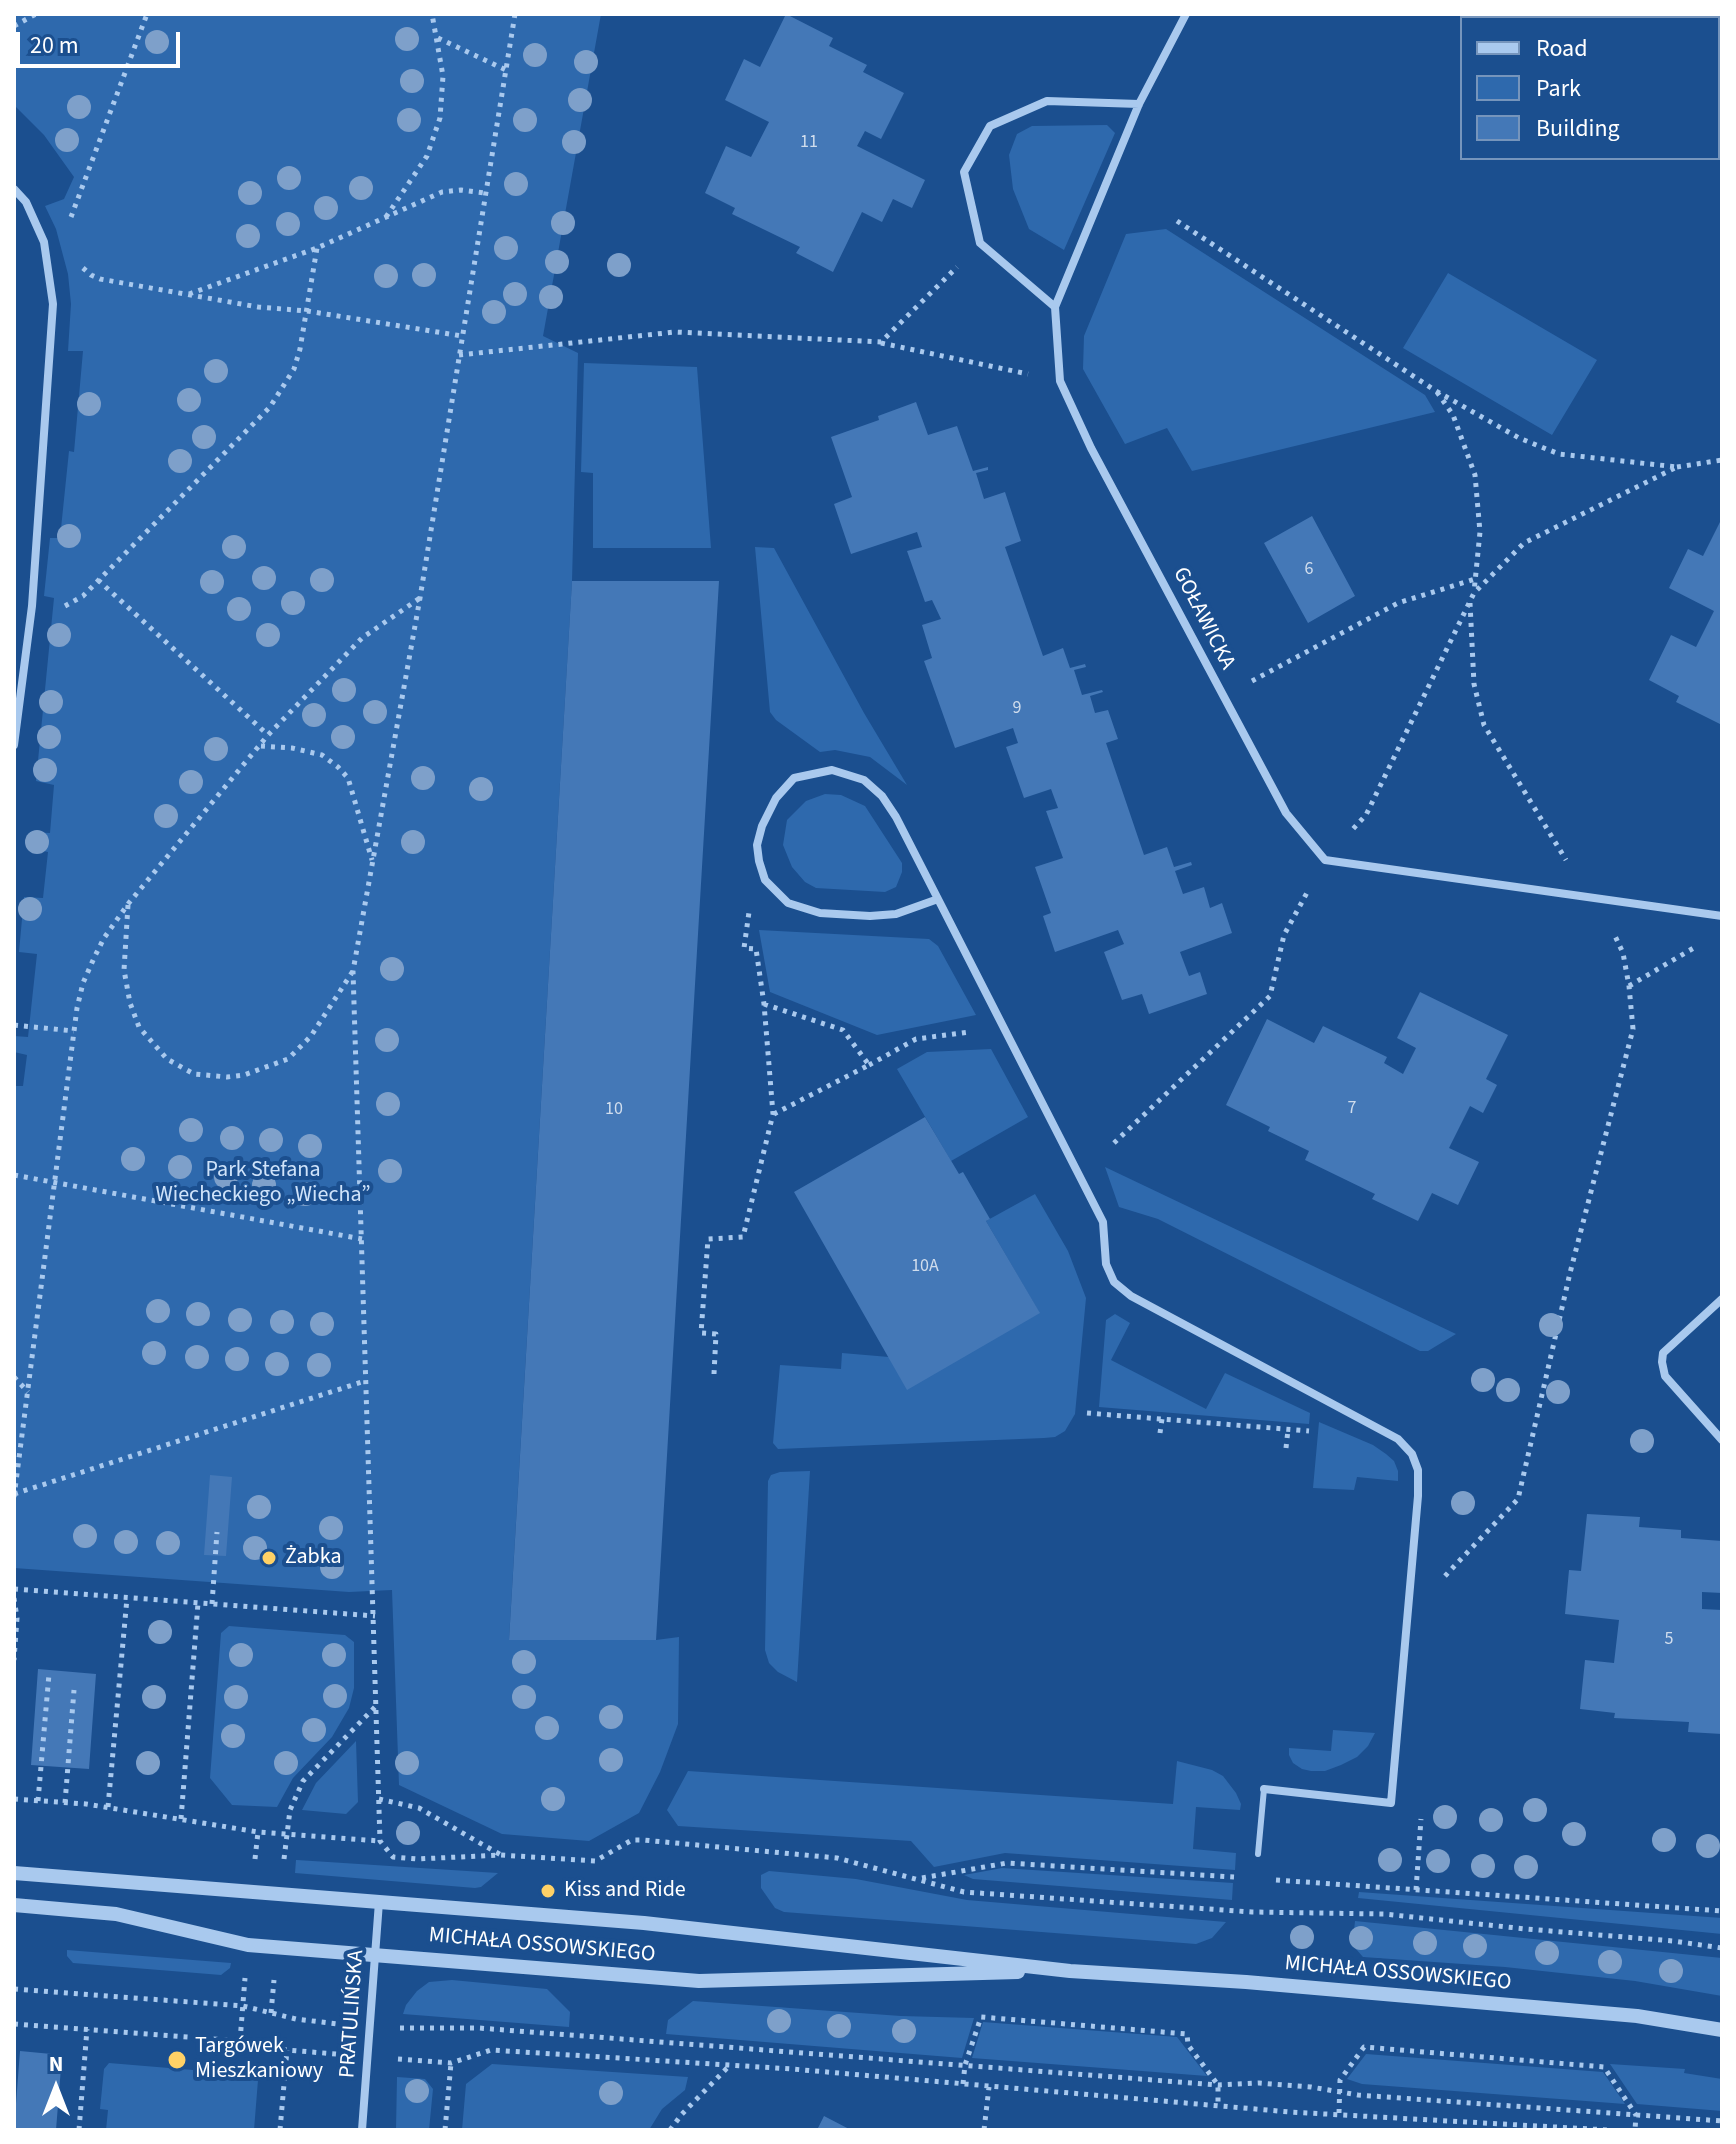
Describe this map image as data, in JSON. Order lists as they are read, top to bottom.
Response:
{
  "streets": {
    "street": ["GOŁAWICKA", "MICHAŁA OSSOWSKIEGO", "PRATULIŃSKA"]
  },
  "crossings": [
    ["MICHAŁA OSSOWSKIEGO", "PRATULIŃSKA"]
  ],
  "parks": ["Park Stefana Wiecheckiego „Wiecha”"],
  "places": ["Żabka", "Kiss and Ride", "Targówek Mieszkaniowy"],
  "house_numbers": [
    "11",
    "6",
    "9",
    "7",
    "10",
    "10A",
    "5"
  ],
  "legend": ["Road", "Park", "Building"],
  "scale_bar": "20 m",
  "north": "top"
}
